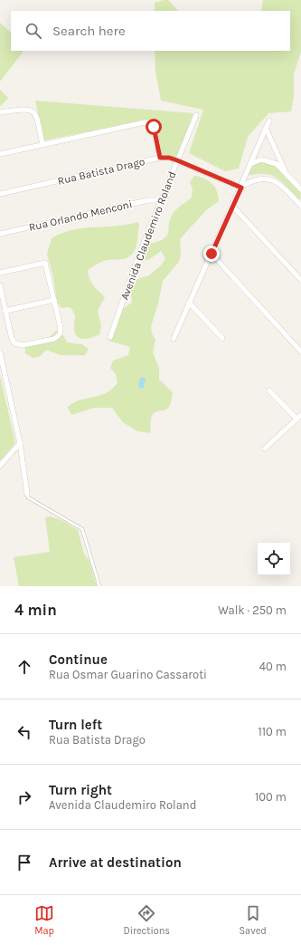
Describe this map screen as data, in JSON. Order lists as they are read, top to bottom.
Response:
{
  "streets": {
    "street": ["Rua Batista Drago", "Rua Orlando Menconi", "Avenida Claudemiro Roland"]
  },
  "crossings": [
    ["Rua Batista Drago", "Avenida Claudemiro Roland"],
    ["Rua Orlando Menconi", "Avenida Claudemiro Roland"]
  ],
  "page": {
    "search": "Search here",
    "heading": ["4 min", "Walk · 250 m"],
    "list": [
      ["Continue", "Rua Osmar Guarino Cassaroti", "40 m"],
      ["Turn left", "Rua Batista Drago", "110 m"],
      ["Turn right", "Avenida Claudemiro Roland", "100 m"],
      "Arrive at destination"
    ],
    "nav": ["Map", "Directions", "Saved"]
  }
}
